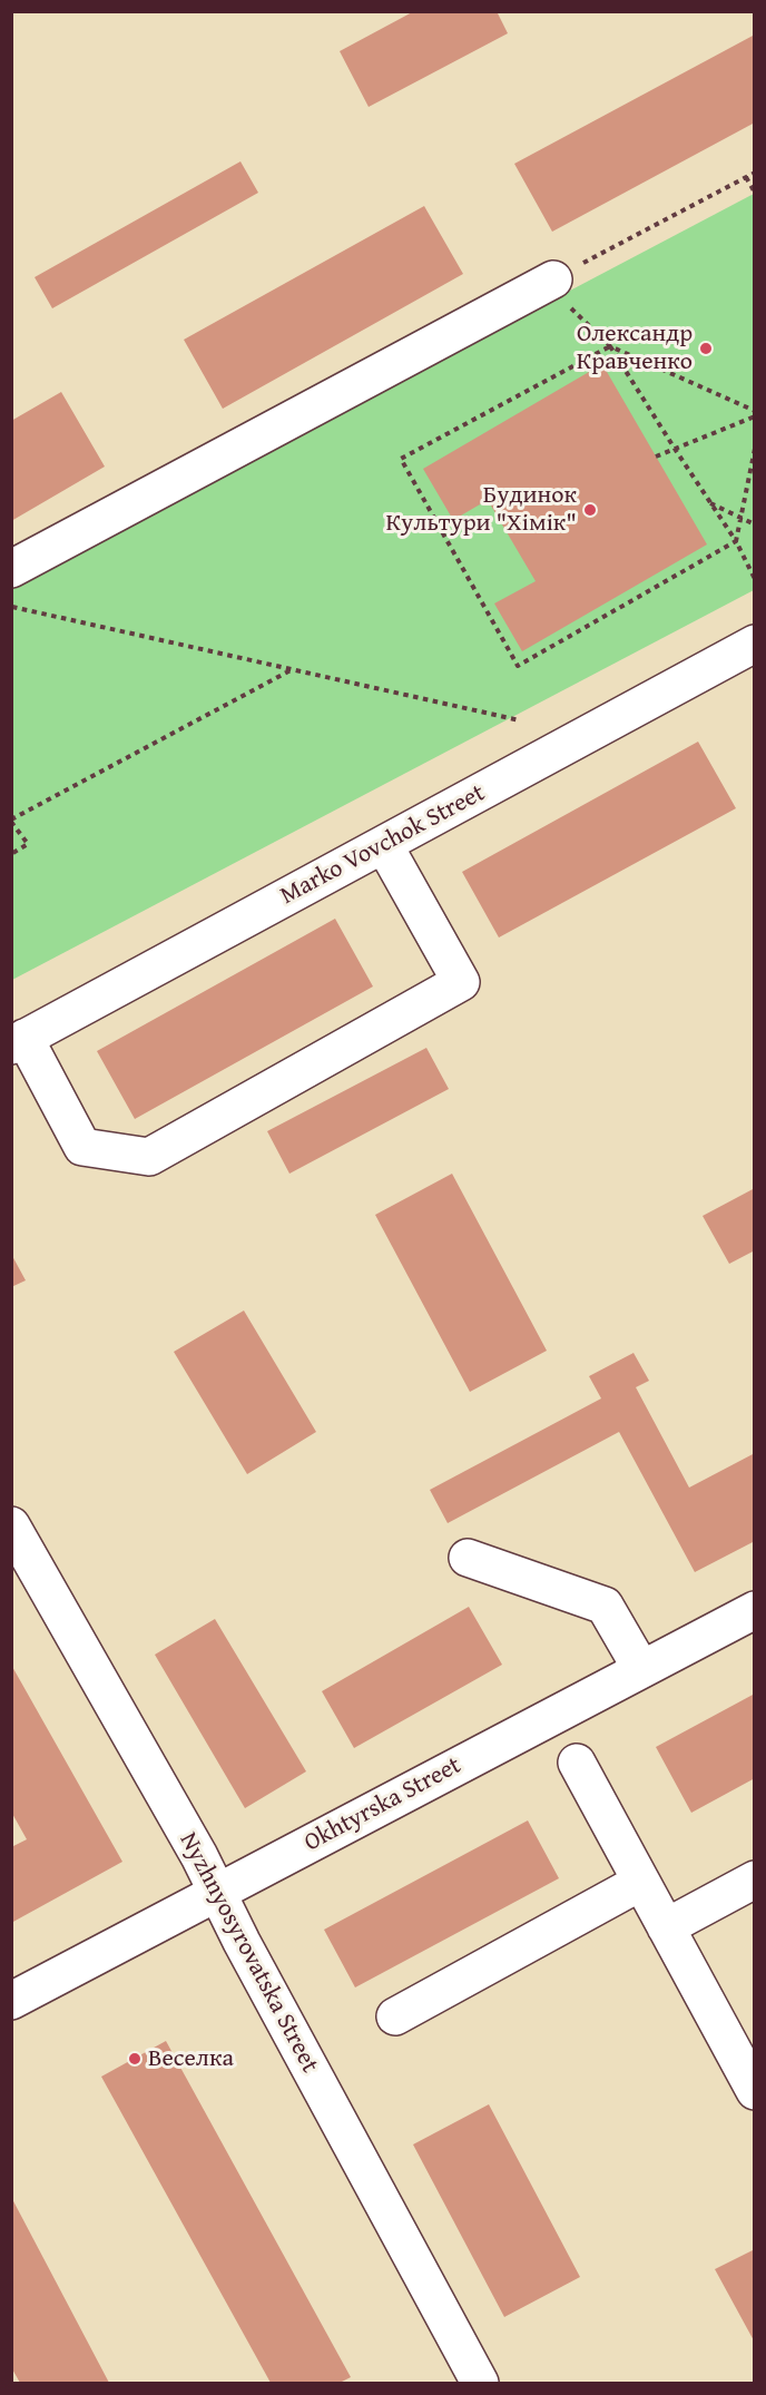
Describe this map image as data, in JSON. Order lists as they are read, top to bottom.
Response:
{
  "streets": {
    "street": ["Marko Vovchok Street", "Okhtyrska Street", "Nyzhnyosyrovatska Street"]
  },
  "crossings": [
    ["Okhtyrska Street", "Nyzhnyosyrovatska Street"]
  ],
  "places": ["Олександр Кравченко", "Будинок Культури \"Хімік\"", "Веселка"]
}
